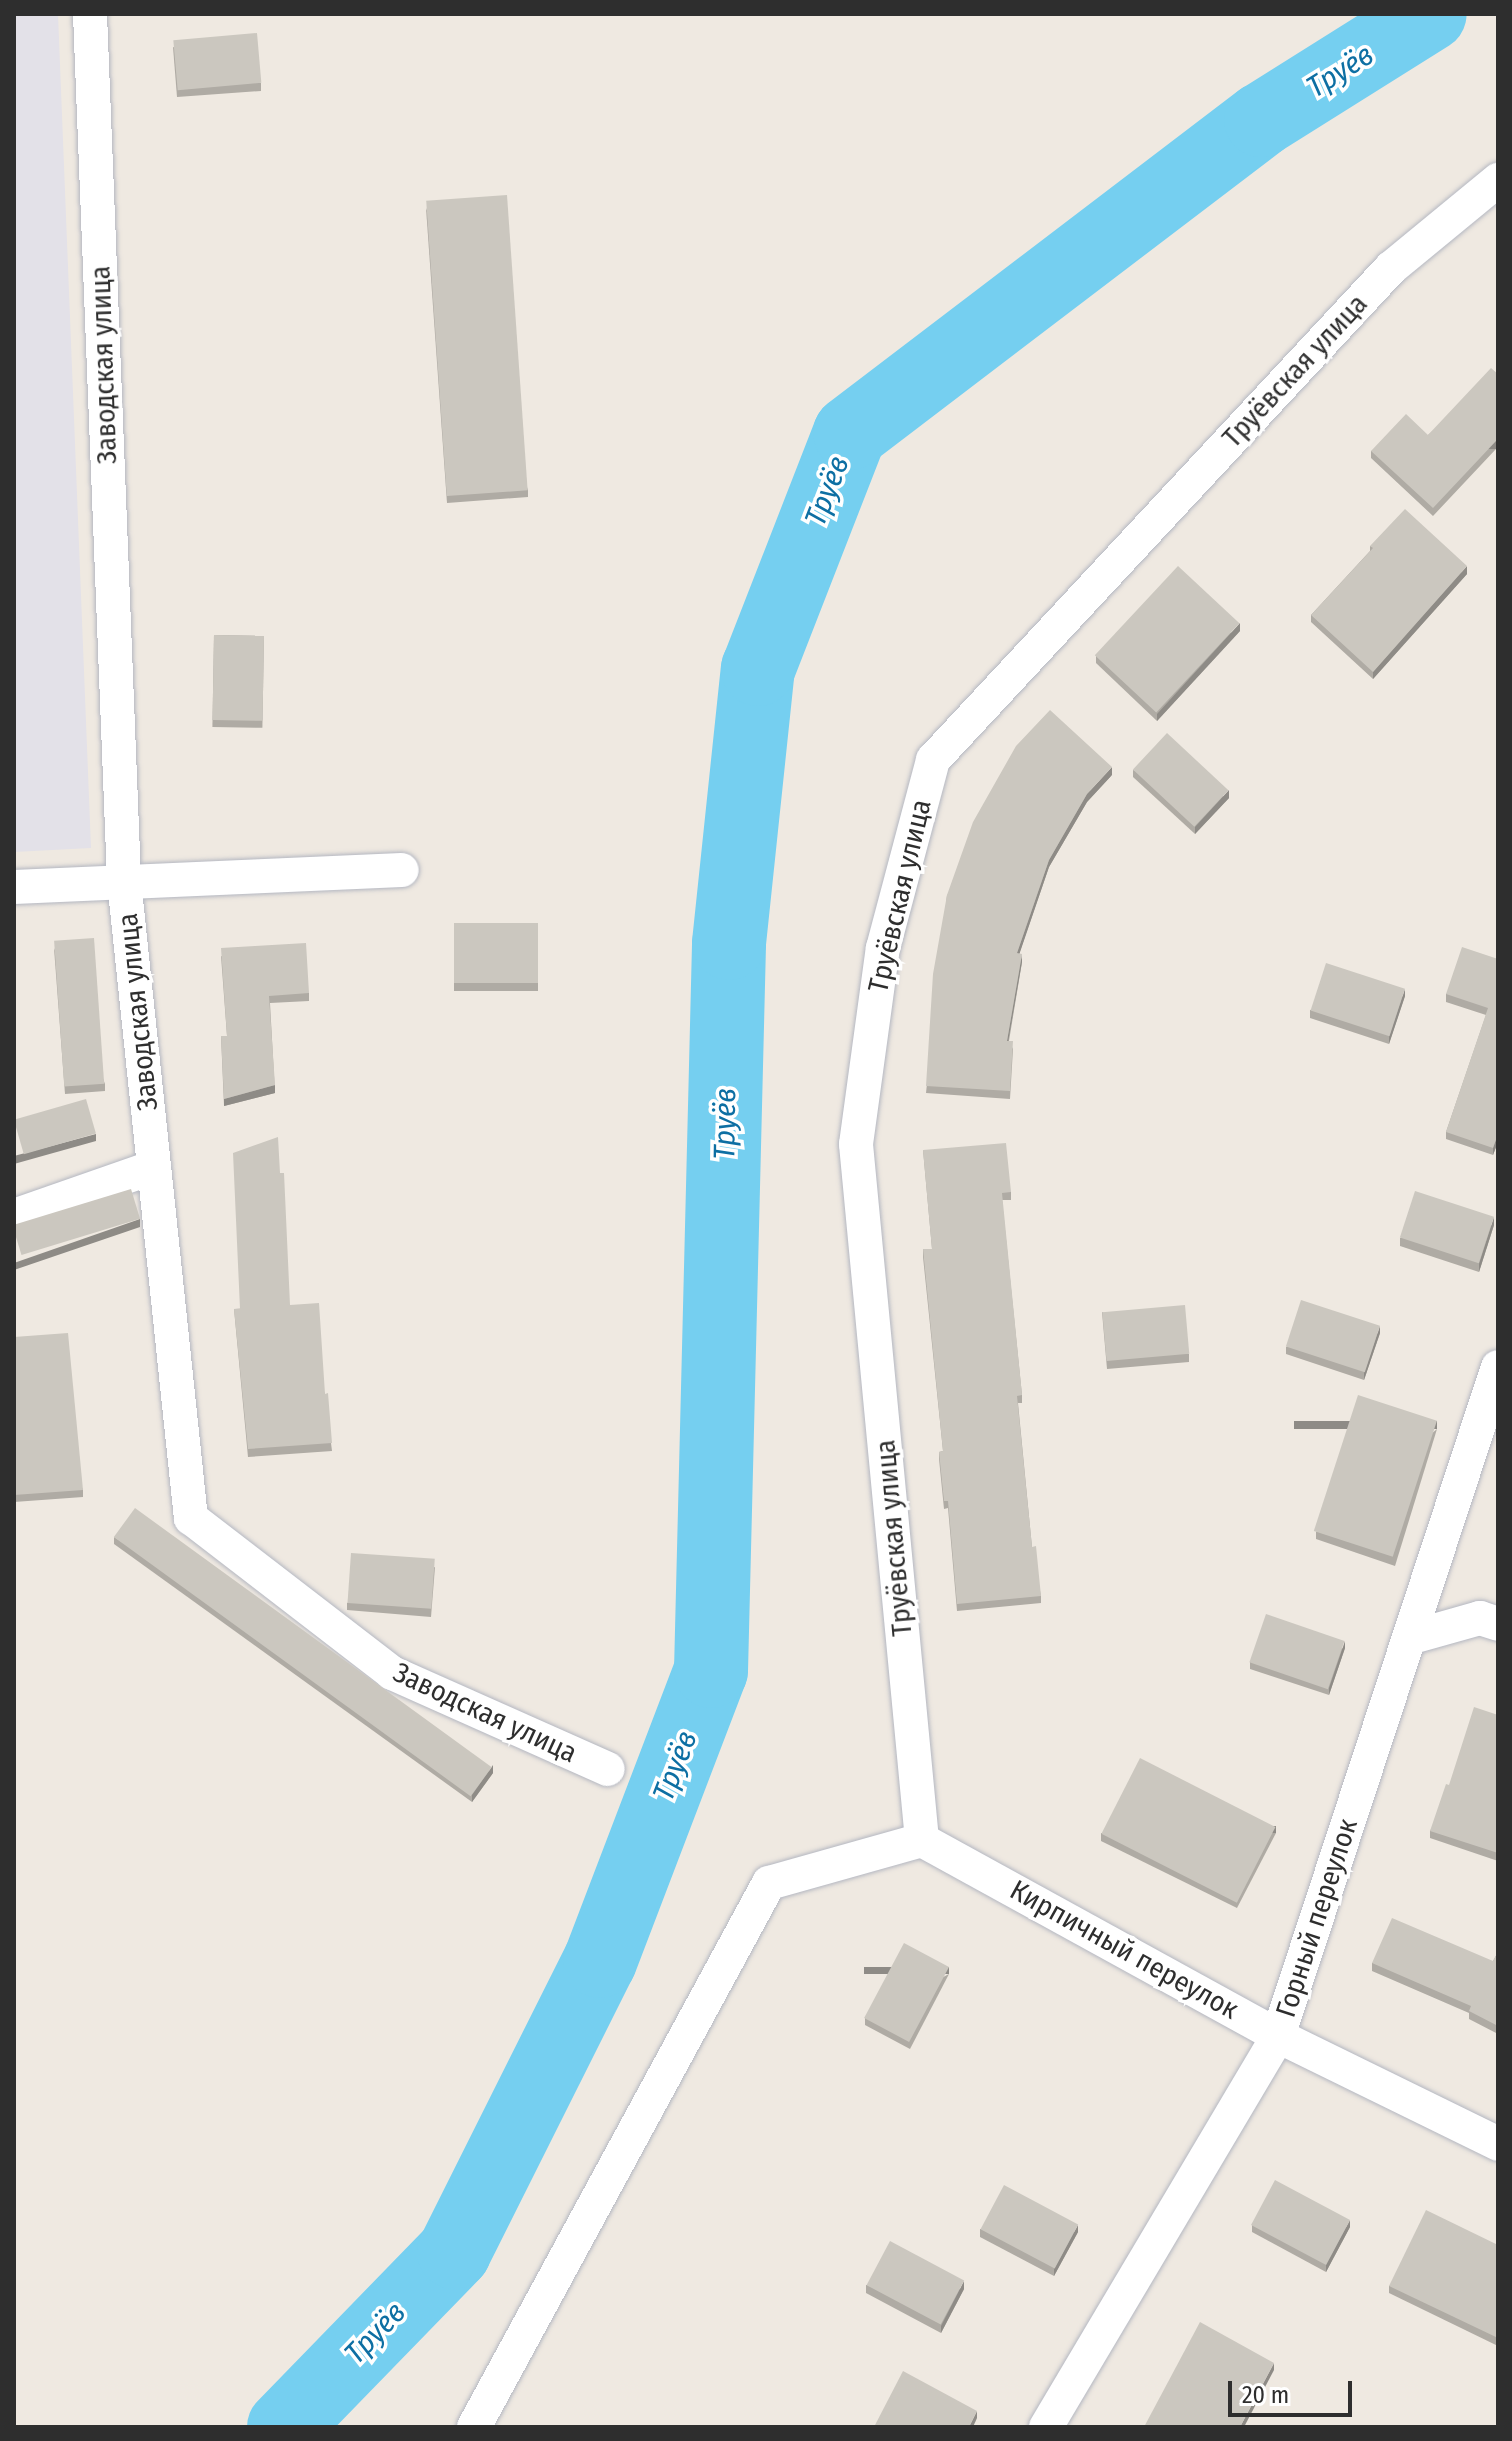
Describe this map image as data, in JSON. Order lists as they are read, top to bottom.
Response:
{
  "streets": {
    "street": [
      "Заводская улица",
      "Труёвская улица",
      "Горный переулок",
      "Кирпичный переулок"
    ]
  },
  "crossings": [
    ["Труёвская улица", "Кирпичный переулок"],
    ["Горный переулок", "Кирпичный переулок"]
  ],
  "water": ["Труёв"],
  "scale_bar": "20 m"
}
